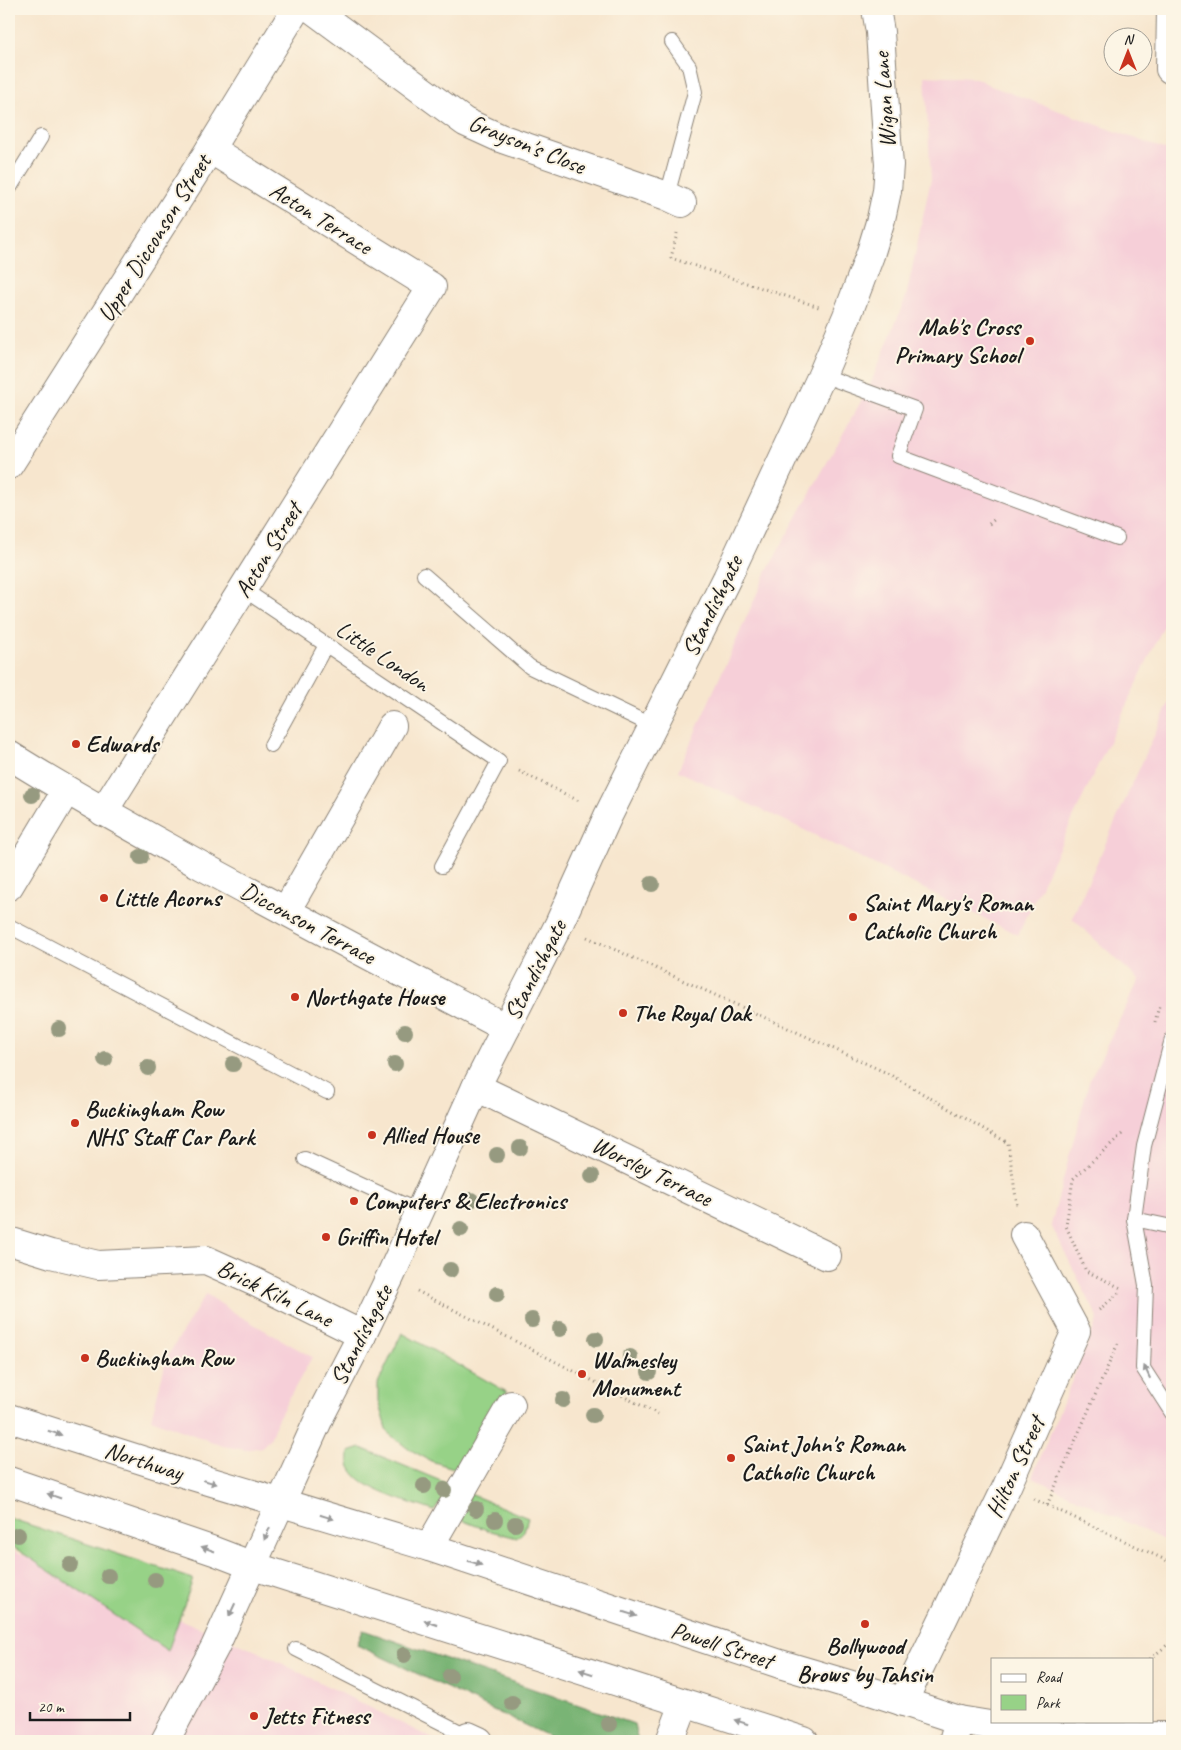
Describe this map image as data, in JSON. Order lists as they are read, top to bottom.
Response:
{
  "streets": {
    "main road": [
      "Wigan Lane",
      "Grayson's Close",
      "Acton Terrace",
      "Upper Dicconson Street",
      "Acton Street",
      "Standishgate",
      "Dicconson Terrace",
      "Worsley Terrace",
      "Brick Kiln Lane",
      "Northway",
      "Hilton Street",
      "Powell Street"
    ],
    "lane": ["Little London"]
  },
  "crossings": [
    ["Wigan Lane", "Standishgate"],
    ["Acton Terrace", "Upper Dicconson Street"],
    ["Acton Terrace", "Acton Street"],
    ["Acton Street", "Little London"],
    ["Acton Street", "Dicconson Terrace"],
    ["Standishgate", "Dicconson Terrace"],
    ["Standishgate", "Worsley Terrace"],
    ["Standishgate", "Brick Kiln Lane"],
    ["Standishgate", "Northway"],
    ["Standishgate", "Powell Street"],
    ["Northway", "Powell Street"],
    ["Hilton Street", "Powell Street"]
  ],
  "places": [
    "Mab's Cross Primary School",
    "Edwards",
    "Little Acorns",
    "Saint Mary's Roman Catholic Church",
    "Northgate House",
    "The Royal Oak",
    "Buckingham Row NHS Staff Car Park",
    "Allied House",
    "Computers & Electronics",
    "Griffin Hotel",
    "Buckingham Row",
    "Walmesley Monument",
    "Saint John's Roman Catholic Church",
    "Bollywood Brows by Tahsin",
    "Jetts Fitness"
  ],
  "legend": ["Road", "Park"],
  "scale_bar": "20 m",
  "north": "top"
}
